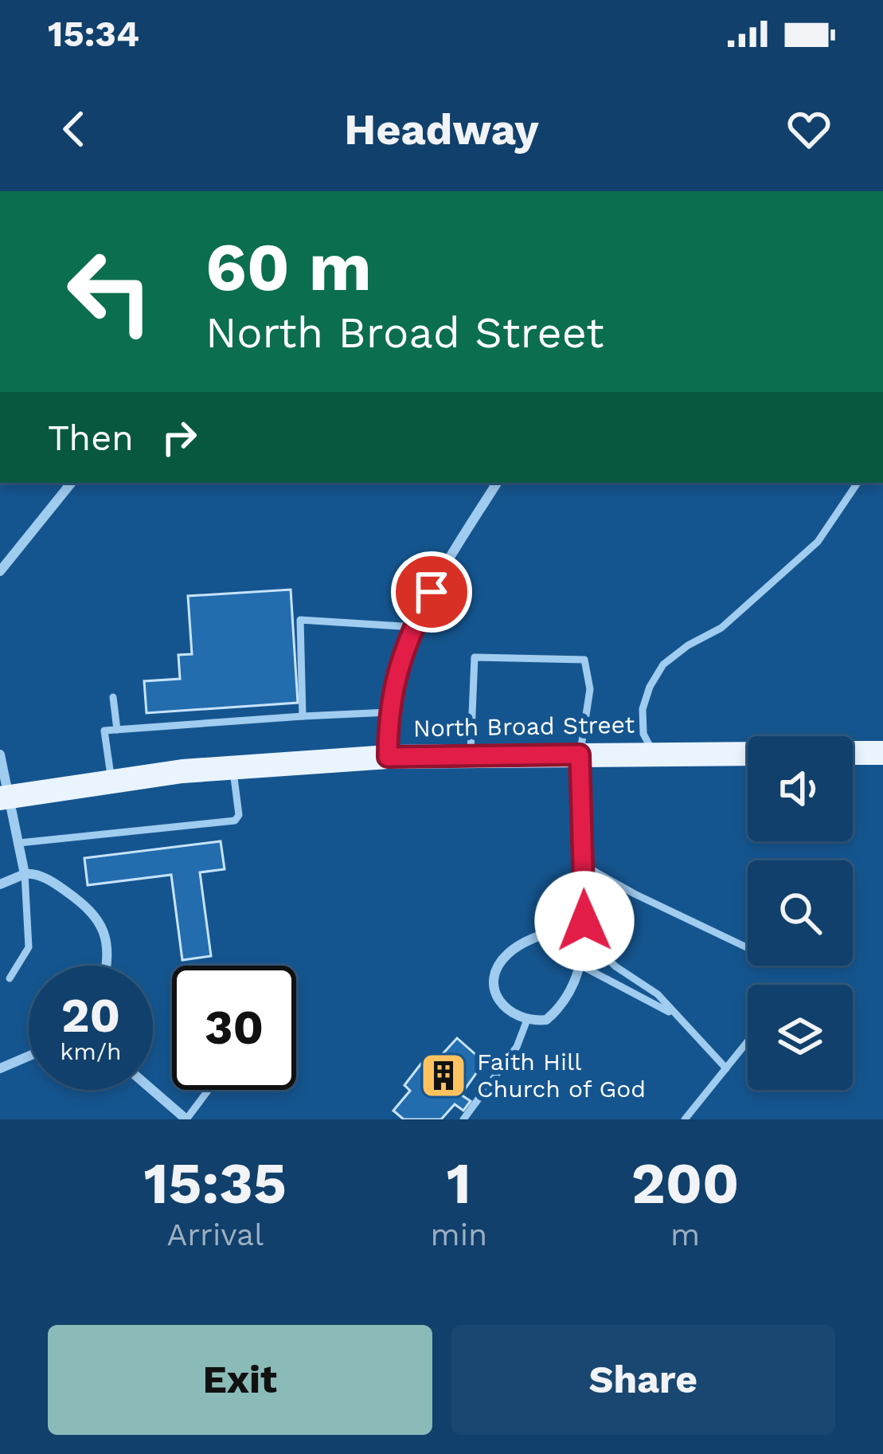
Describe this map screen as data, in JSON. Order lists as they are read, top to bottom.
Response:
{
  "streets": {
    "main road": ["North Broad Street"]
  },
  "places": {
    "building": ["Faith Hill Church of God"]
  },
  "page": {
    "status": "15:34",
    "header": "Headway",
    "turn": ["60 m", "North Broad Street"],
    "then": "Then",
    "speed": "20 km/h",
    "limit": "30",
    "eta": [
      "15:35",
      "Arrival",
      "1",
      "min",
      "200",
      "m"
    ],
    "buttons": ["Exit", "Share"]
  }
}
